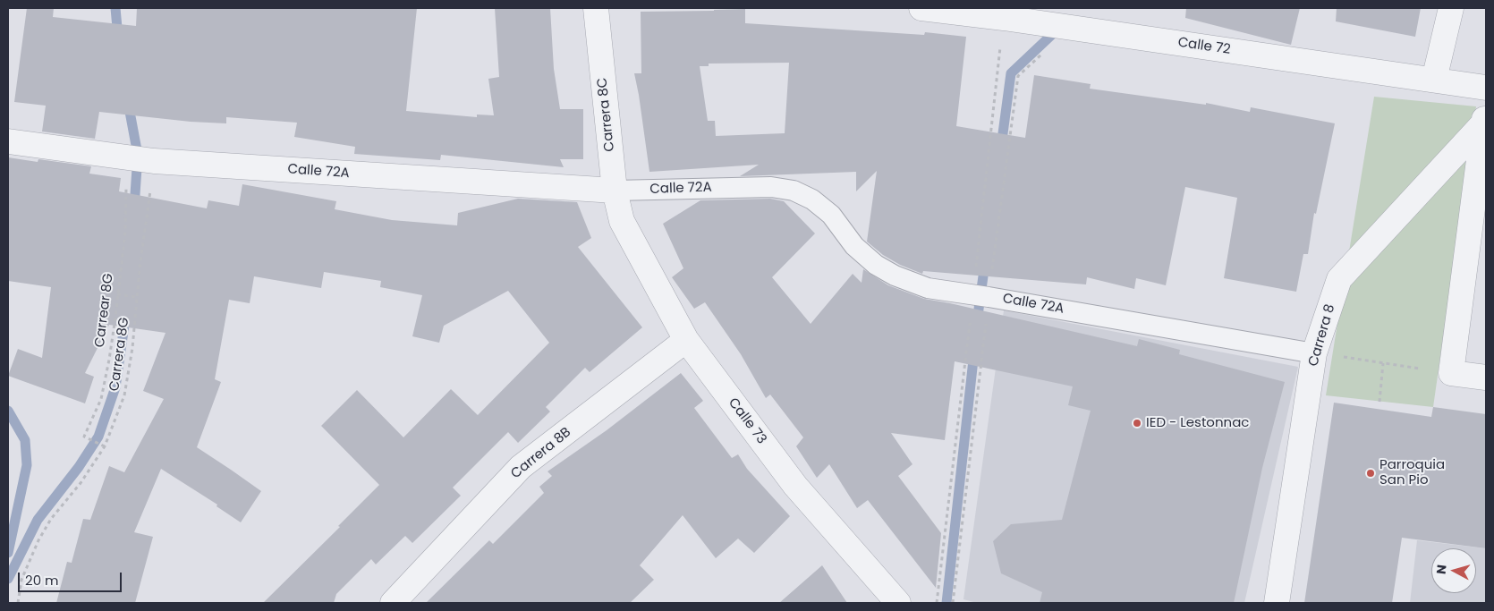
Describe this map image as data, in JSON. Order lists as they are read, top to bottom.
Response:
{
  "streets": {
    "street": [
      "Calle 72",
      "Carrera 8C",
      "Calle 72A",
      "Carrera 8",
      "Calle 73",
      "Carrera 8B"
    ],
    "path": ["Carrear 8G", "Carrera 8G"]
  },
  "crossings": [
    ["Carrera 8C", "Calle 72A"],
    ["Carrera 8C", "Calle 73"],
    ["Calle 72A", "Carrear 8G"],
    ["Calle 72A", "Carrera 8"],
    ["Calle 72A", "Carrera 8G"],
    ["Carrear 8G", "Carrera 8G"],
    ["Calle 73", "Carrera 8B"]
  ],
  "places": ["IED - Lestonnac", "Parroquia San Pio"],
  "scale_bar": "20 m",
  "north": "left"
}
